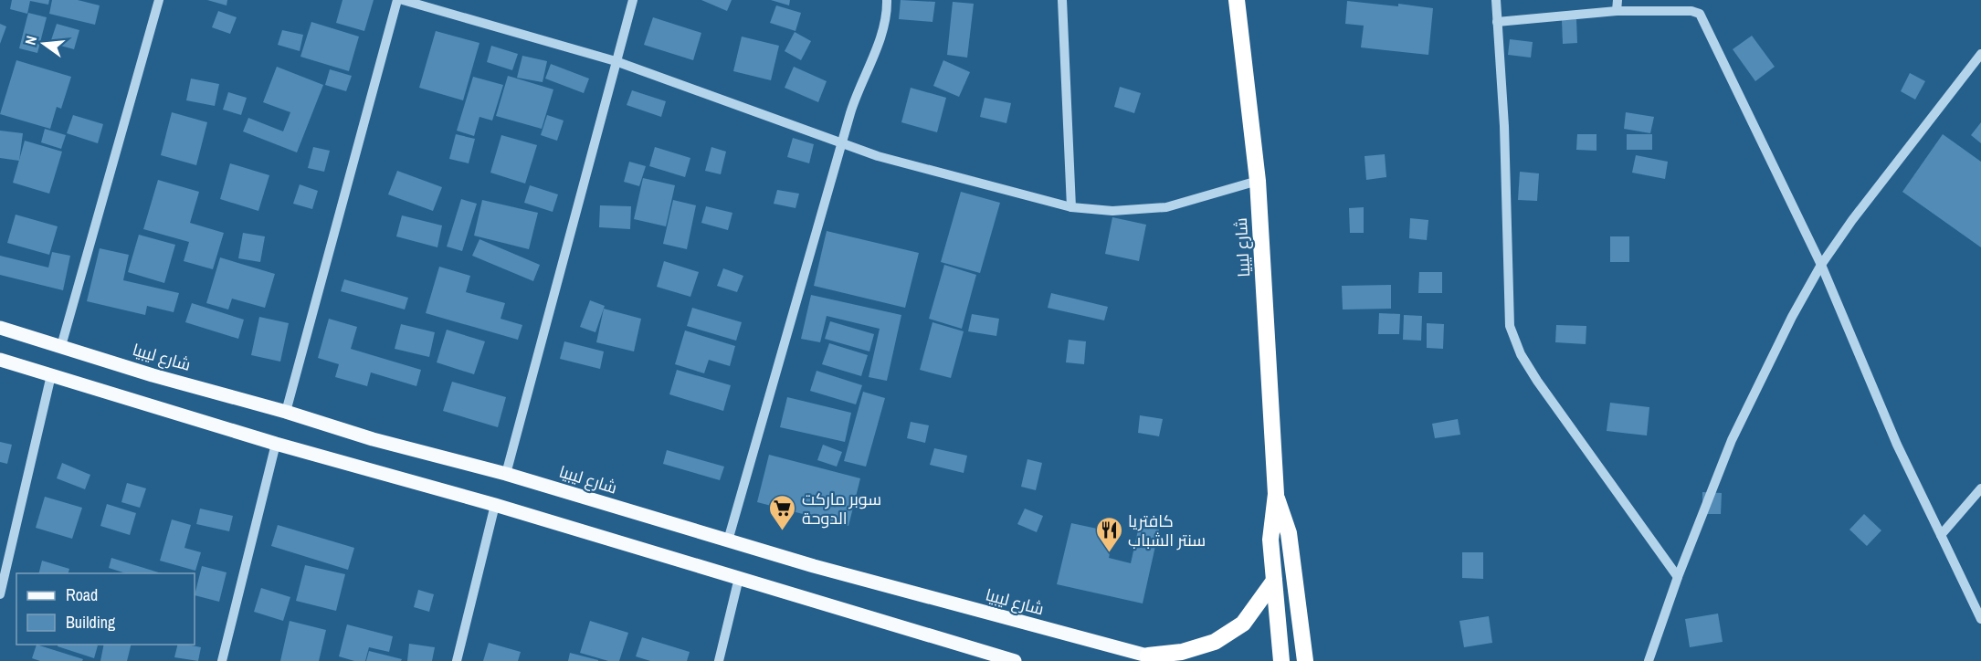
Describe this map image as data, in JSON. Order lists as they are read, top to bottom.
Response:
{
  "streets": {
    "highway": ["شارع ليبيا"]
  },
  "places": {
    "supermarket": ["سوبر ماركت الدوحة"],
    "restaurant": ["كافتريا سنتر الشباب"]
  },
  "legend": ["Road", "Building"],
  "north": "left"
}
